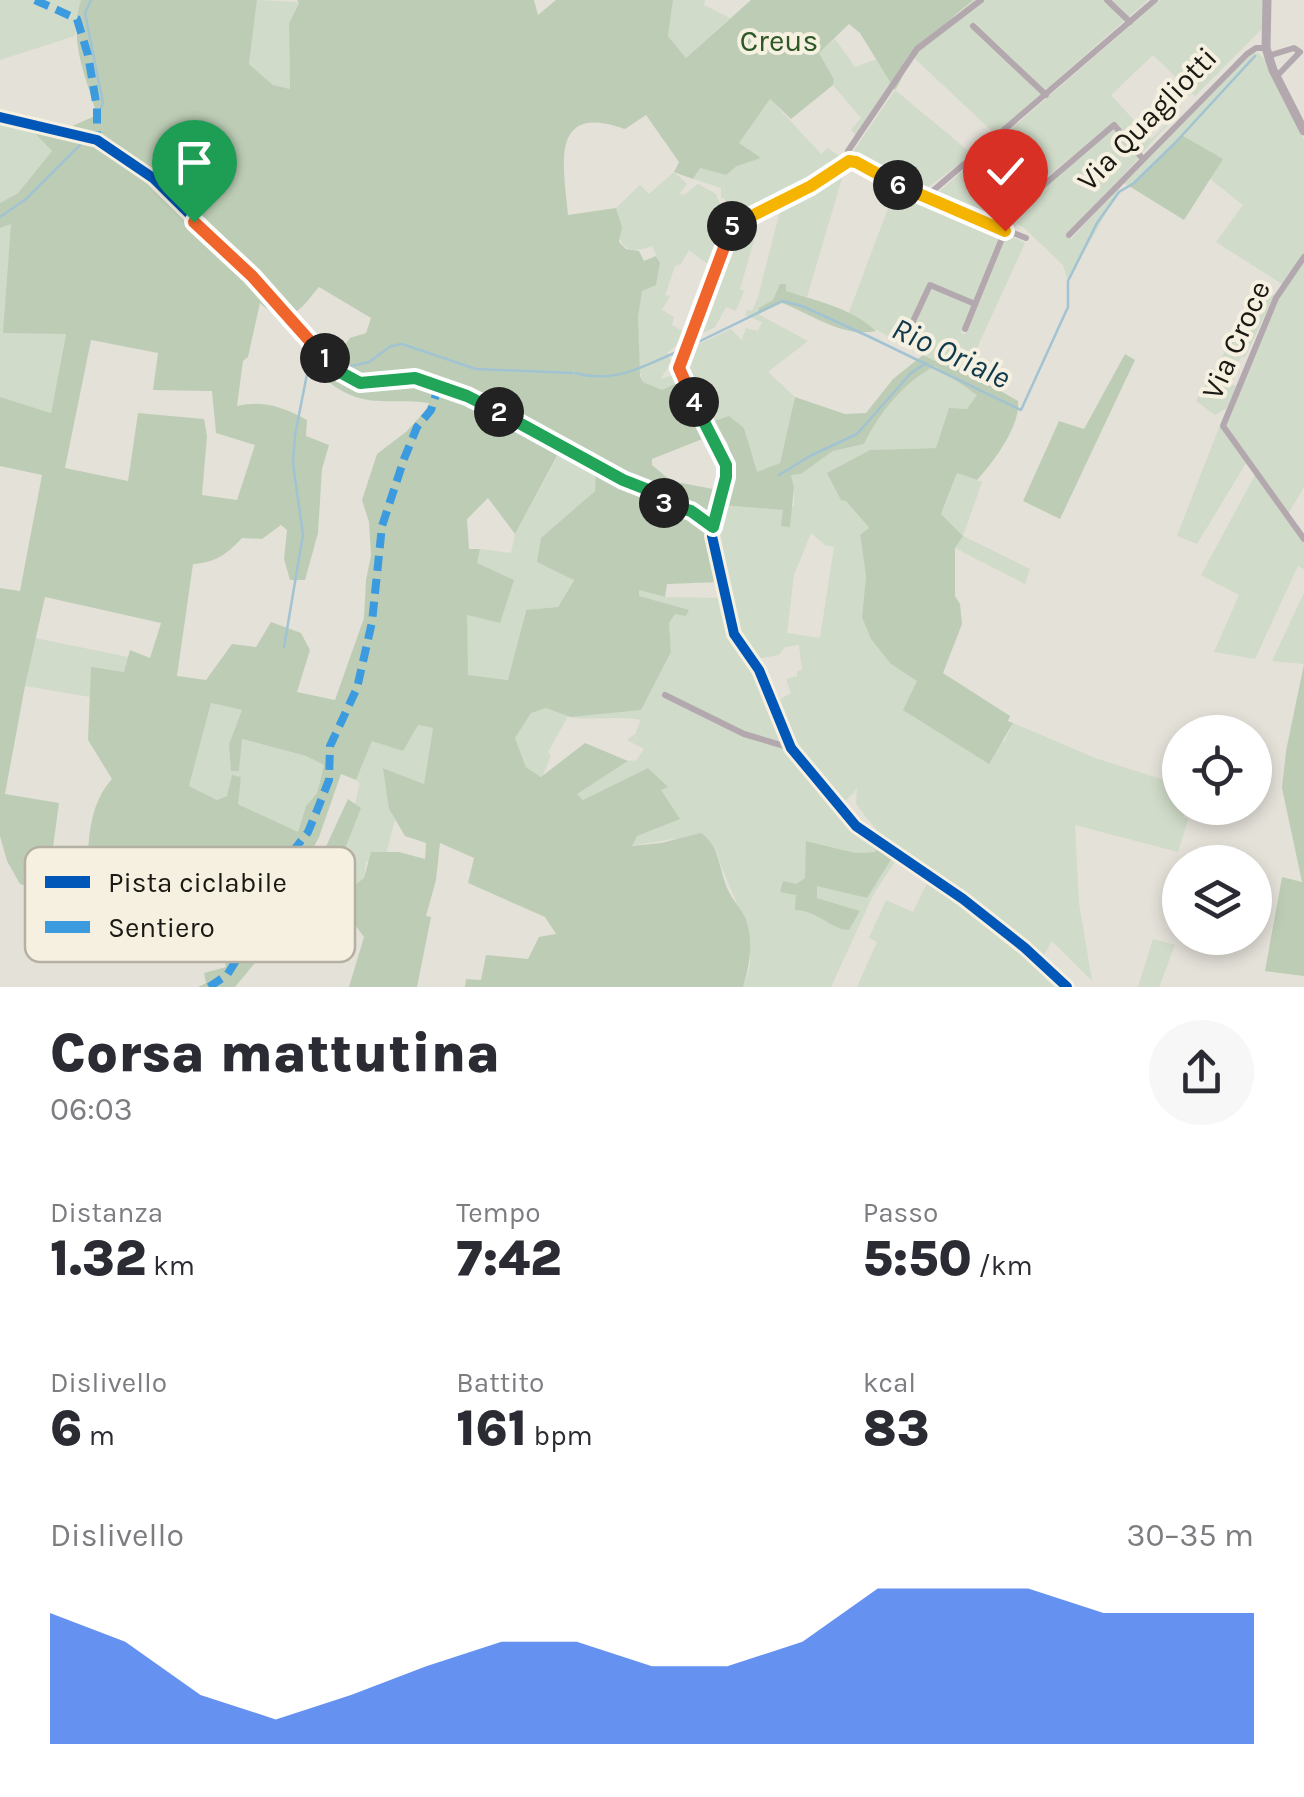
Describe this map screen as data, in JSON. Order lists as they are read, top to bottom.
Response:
{
  "streets": {
    "street": ["Via Quagliotti", "Via Croce"]
  },
  "water": ["Rio Oriale"],
  "parks": ["Creus"],
  "legend": ["Pista ciclabile", "Sentiero"],
  "page": {
    "pins": [
      "6",
      "5",
      "1",
      "4",
      "2",
      "3"
    ],
    "heading": ["Corsa mattutina", "06:03"],
    "stats": [
      ["Distanza", "1.32 km"],
      ["Tempo", "7:42"],
      ["Passo", "5:50 /km"],
      ["Dislivello", "6 m"],
      ["Battito", "161 bpm"],
      ["kcal", "83"]
    ],
    "chart": ["Dislivello", "30–35 m"]
  }
}
